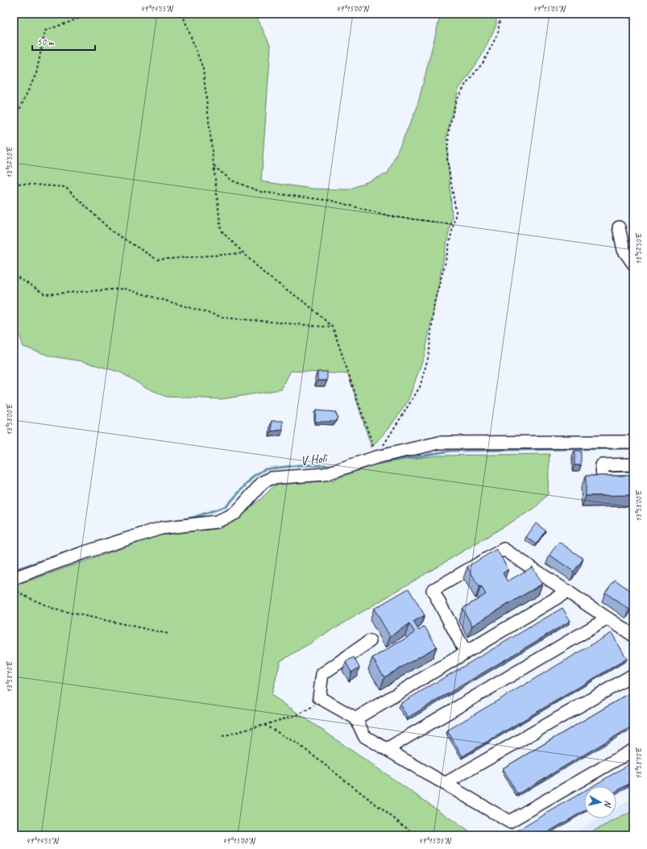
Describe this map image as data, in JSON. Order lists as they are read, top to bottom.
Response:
{
  "streets": {
    "street": ["V Holi"]
  },
  "scale_bar": "50 m",
  "north": "right",
  "coordinates": [
    "49°14'55\"N",
    "49°15'00\"N",
    "49°15'05\"N",
    "13°52'50\"E",
    "13°53'00\"E",
    "13°53'10\"E"
  ]
}
